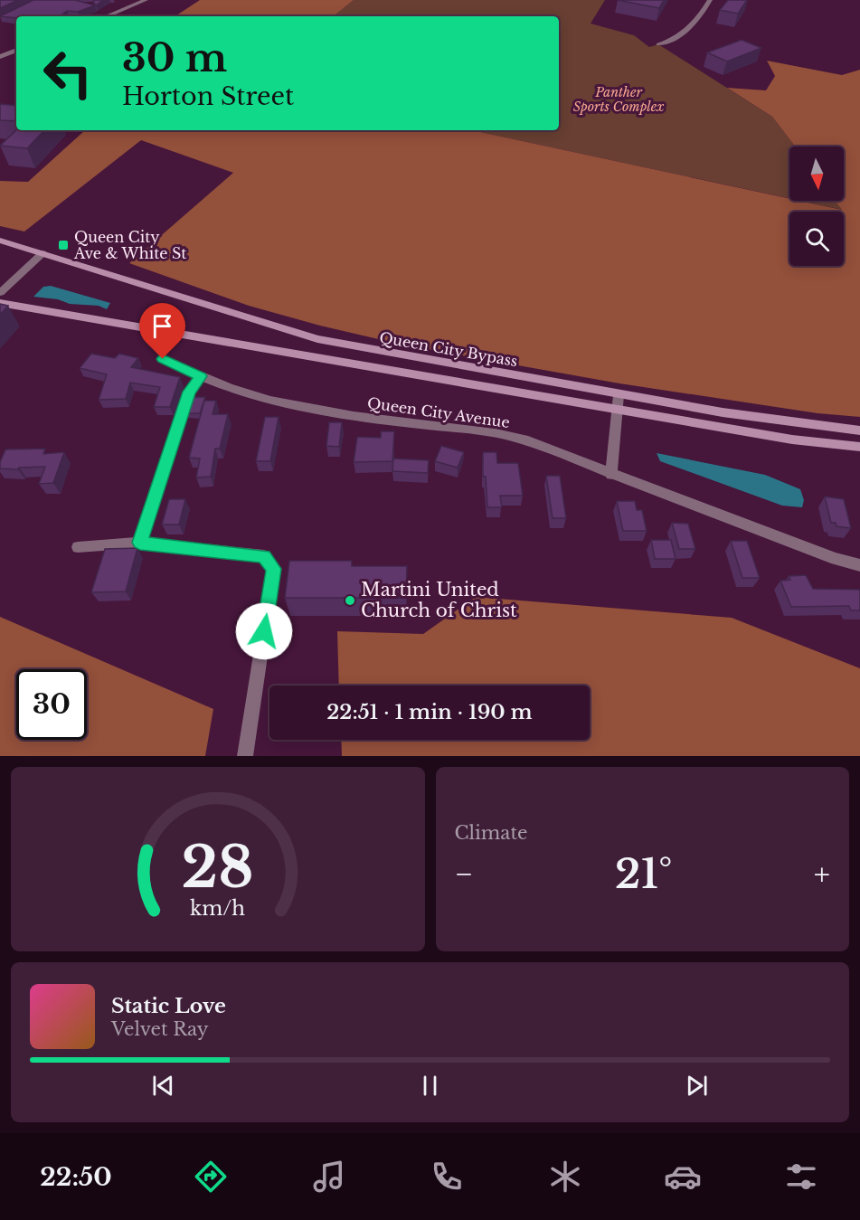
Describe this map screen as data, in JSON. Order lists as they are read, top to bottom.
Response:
{
  "streets": {
    "main road": ["Queen City Bypass"],
    "street": ["Queen City Avenue"]
  },
  "parks": ["Panther Sports Complex"],
  "places": {
    "transit": ["Queen City Ave & White St"],
    "other": ["Martini United Church of Christ"]
  },
  "north": "bottom",
  "page": {
    "turn": ["30 m", "Horton Street"],
    "limit": "30",
    "trip": "22:51 · 1 min · 190 m",
    "tile": "Climate",
    "heat": ["−", "21°", "+"],
    "song": ["Static Love", "Velvet Ray"],
    "tabs": "22:50",
    "gauge": ["28", "km/h"]
  }
}
